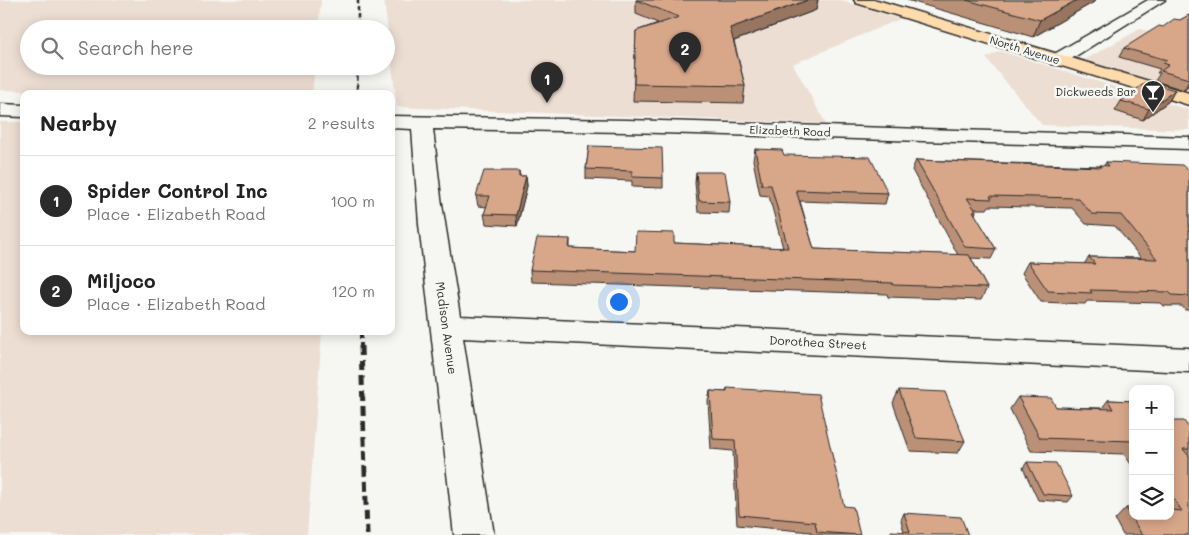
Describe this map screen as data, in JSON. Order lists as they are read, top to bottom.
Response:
{
  "streets": {
    "main road": ["North Avenue"],
    "street": ["Elizabeth Road", "Madison Avenue", "Dorothea Street"]
  },
  "crossings": [
    ["Elizabeth Road", "Madison Avenue"],
    ["Madison Avenue", "Dorothea Street"]
  ],
  "places": {
    "bar": ["Dickweeds Bar"]
  },
  "page": {
    "search": "Search here",
    "pins": ["2", "1"],
    "heading": ["Nearby", "2 results"],
    "list": [
      {
        "mark": "1",
        "name": "Spider Control Inc",
        "note": "Place · Elizabeth Road",
        "value": "100 m"
      },
      {
        "mark": "2",
        "name": "Miljoco",
        "note": "Place · Elizabeth Road",
        "value": "120 m"
      }
    ],
    "map_buttons": ["+", "−"]
  }
}
